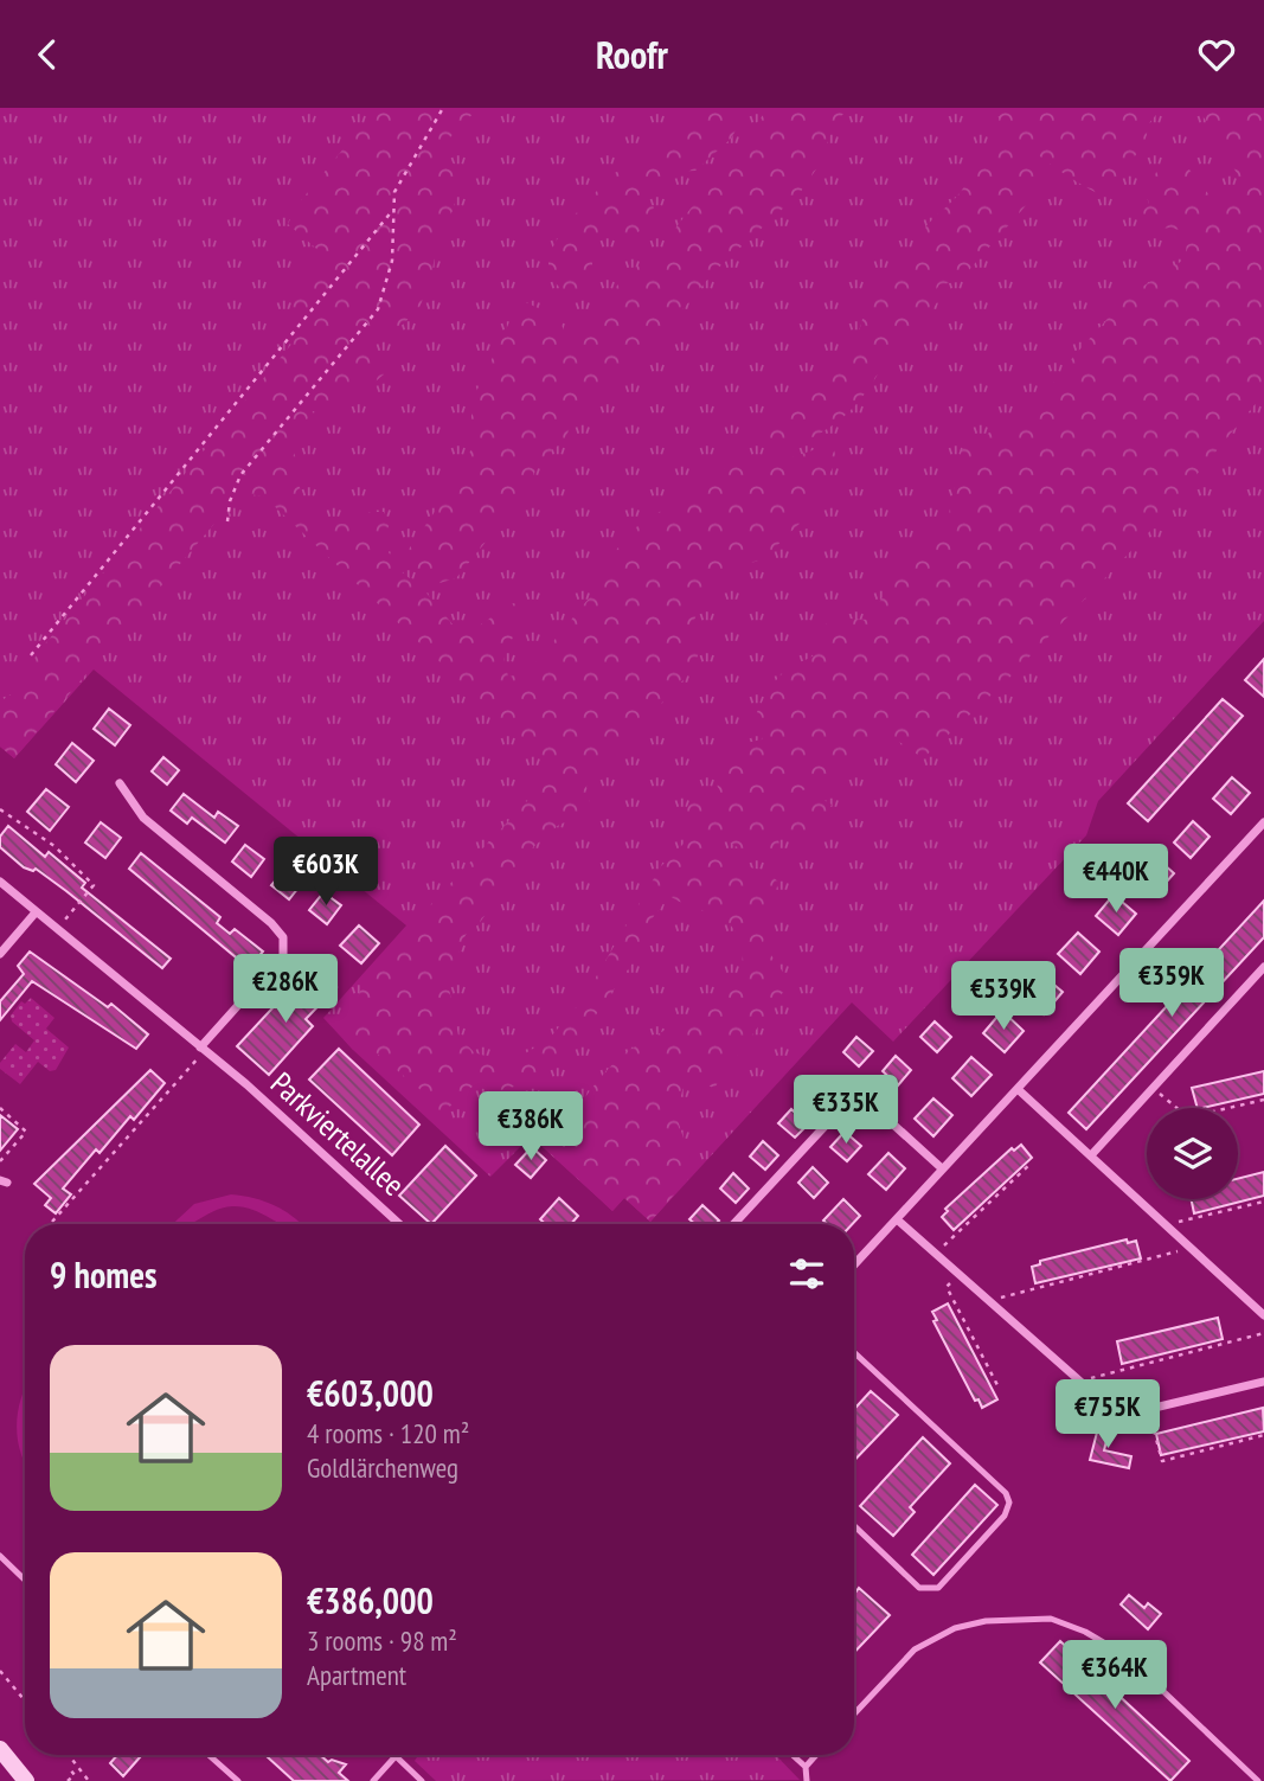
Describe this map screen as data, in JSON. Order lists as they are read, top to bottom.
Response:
{
  "streets": {
    "street": ["Parkviertelallee"]
  },
  "page": {
    "header": "Roofr",
    "price": [
      "€603K",
      "€440K",
      "€359K",
      "€286K",
      "€539K",
      "€335K",
      "€386K",
      "€755K",
      "€364K"
    ],
    "heading": "9 homes",
    "list": [
      {
        "name": "€603,000",
        "note": "4 rooms · 120 m² · Goldlärchenweg"
      },
      {
        "name": "€386,000",
        "note": "3 rooms · 98 m² · Apartment"
      }
    ]
  }
}
